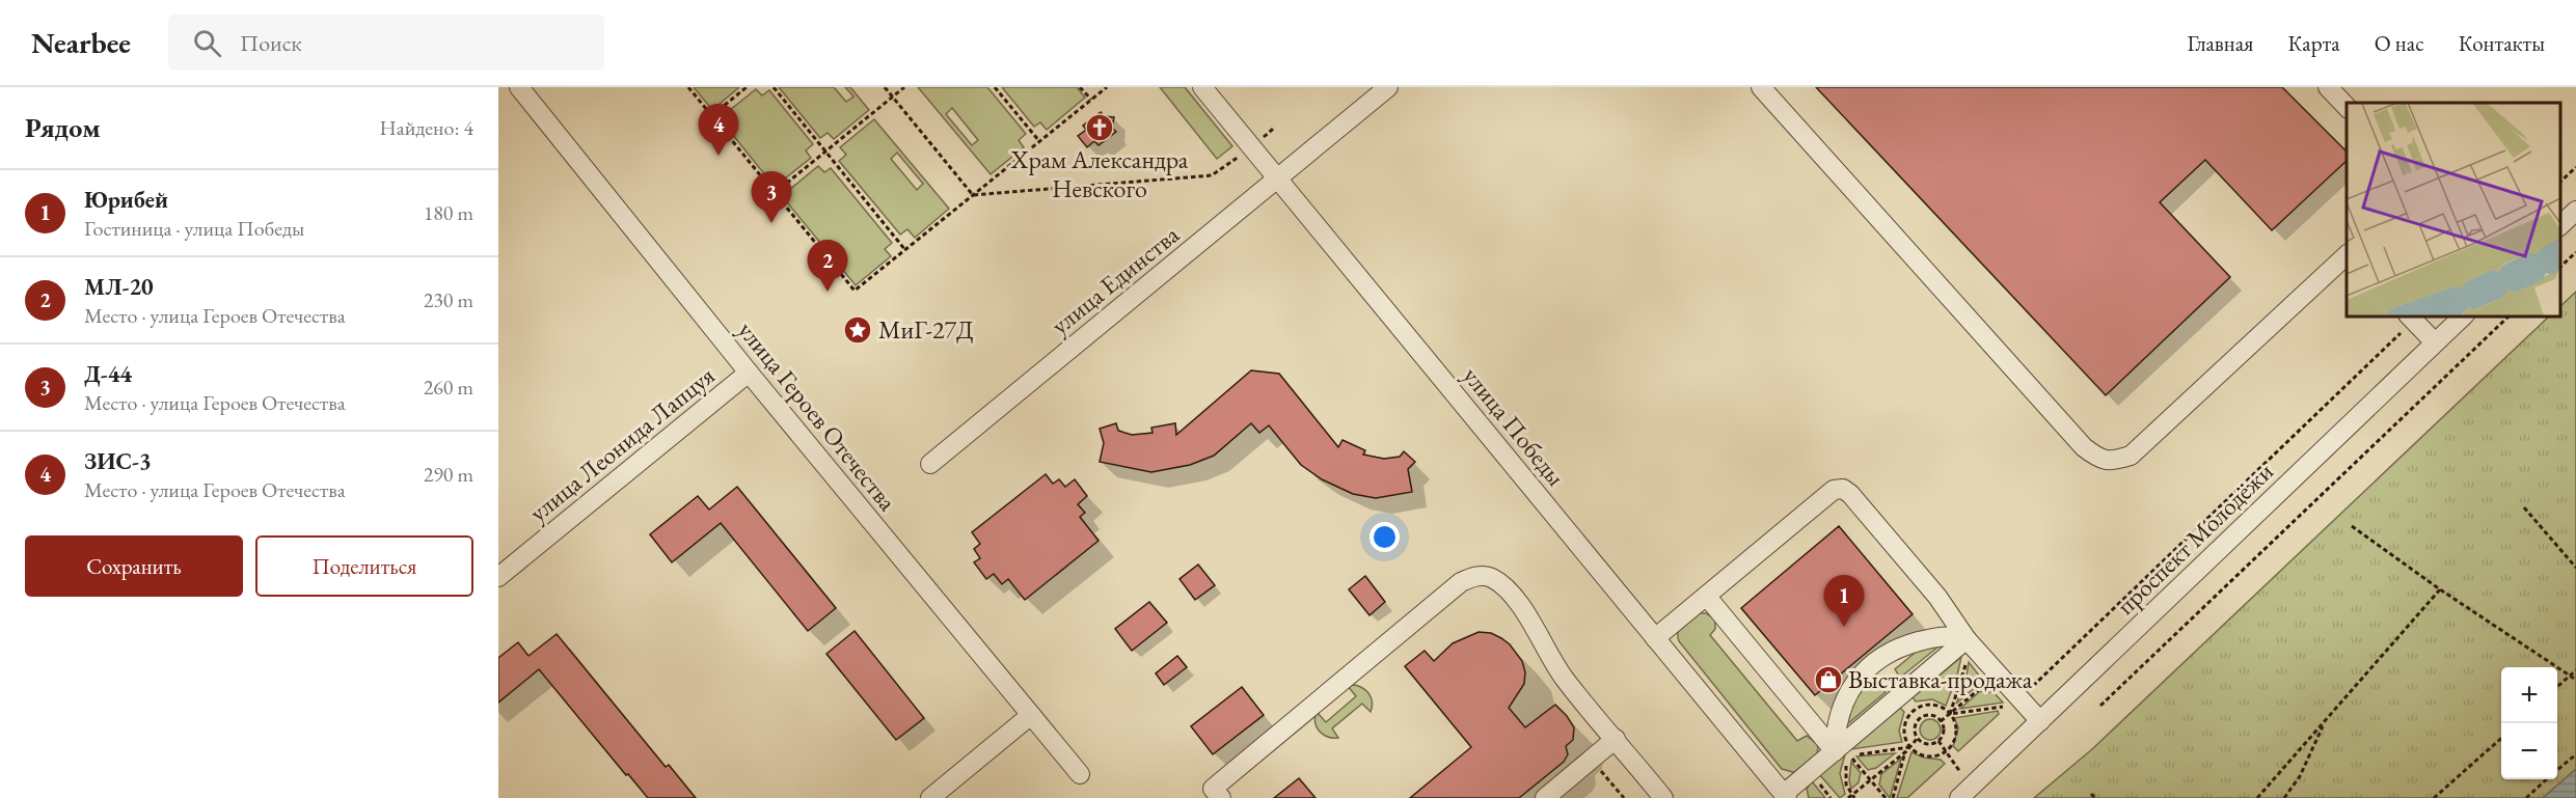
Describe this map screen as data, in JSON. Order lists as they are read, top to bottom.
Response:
{
  "streets": {
    "street": [
      "улица Единства",
      "улица Героев Отечества",
      "улица Победы",
      "улица Леонида Лапцуя",
      "проспект Молодёжи"
    ]
  },
  "crossings": [
    ["улица Единства", "улица Победы"],
    ["улица Героев Отечества", "улица Леонида Лапцуя"]
  ],
  "places": {
    "church": ["Храм Александра Невского"],
    "place": ["МиГ-27Д"],
    "shop": ["Выставка-продажа"]
  },
  "page": {
    "header": "Nearbee",
    "search": "Поиск",
    "nav": [
      "Главная",
      "Карта",
      "О нас",
      "Контакты"
    ],
    "heading": ["Рядом", "Найдено: 4"],
    "pins": [
      "4",
      "3",
      "2",
      "1"
    ],
    "list": [
      {
        "mark": "1",
        "name": "Юрибей",
        "note": "Гостиница · улица Победы",
        "value": "180 m"
      },
      {
        "mark": "2",
        "name": "МЛ-20",
        "note": "Место · улица Героев Отечества",
        "value": "230 m"
      },
      {
        "mark": "3",
        "name": "Д-44",
        "note": "Место · улица Героев Отечества",
        "value": "260 m"
      },
      {
        "mark": "4",
        "name": "ЗИС-3",
        "note": "Место · улица Героев Отечества",
        "value": "290 m"
      }
    ],
    "buttons": ["Сохранить", "Поделиться"],
    "map_buttons": ["+", "−"]
  }
}
